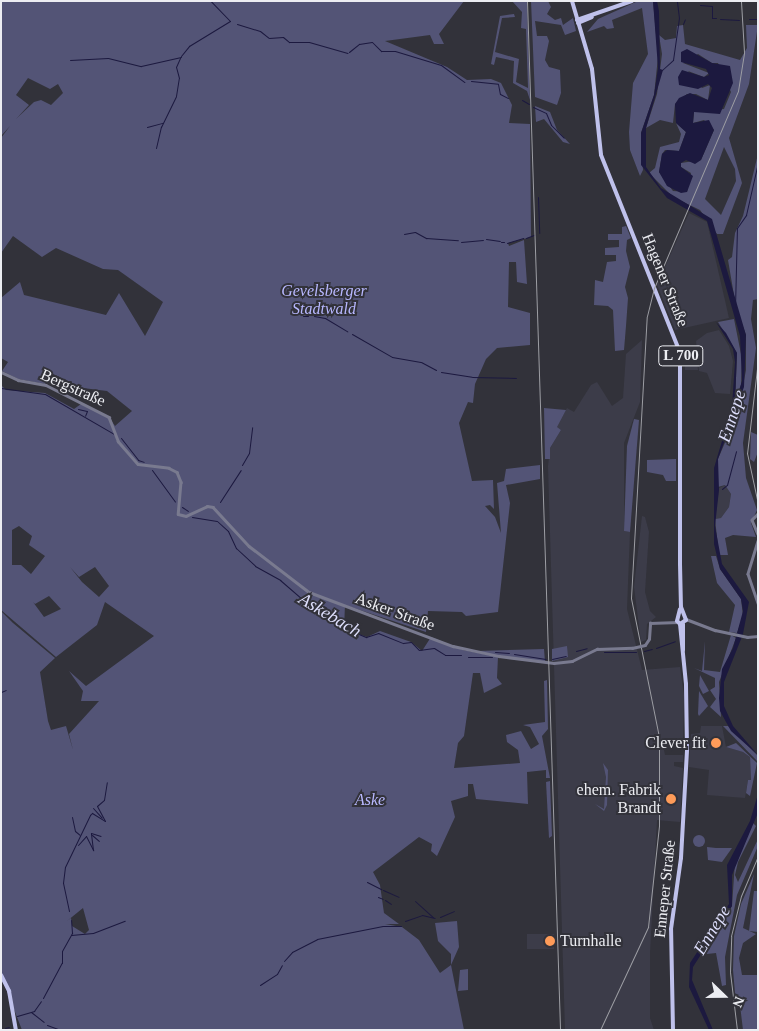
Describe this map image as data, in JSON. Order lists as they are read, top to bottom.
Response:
{
  "streets": {
    "main road": ["Hagener Straße", "L 700", "Enneper Straße"],
    "street": ["Bergstraße", "Asker Straße"]
  },
  "crossings": [
    ["Hagener Straße", "Asker Straße"],
    ["Hagener Straße", "Enneper Straße"],
    ["Bergstraße", "Asker Straße"]
  ],
  "water": ["Ennepe", "Askebach"],
  "parks": ["Gevelsberger Stadtwald", "Aske"],
  "places": ["Clever fit", "ehem. Fabrik Brandt", "Turnhalle"],
  "north": "right"
}
